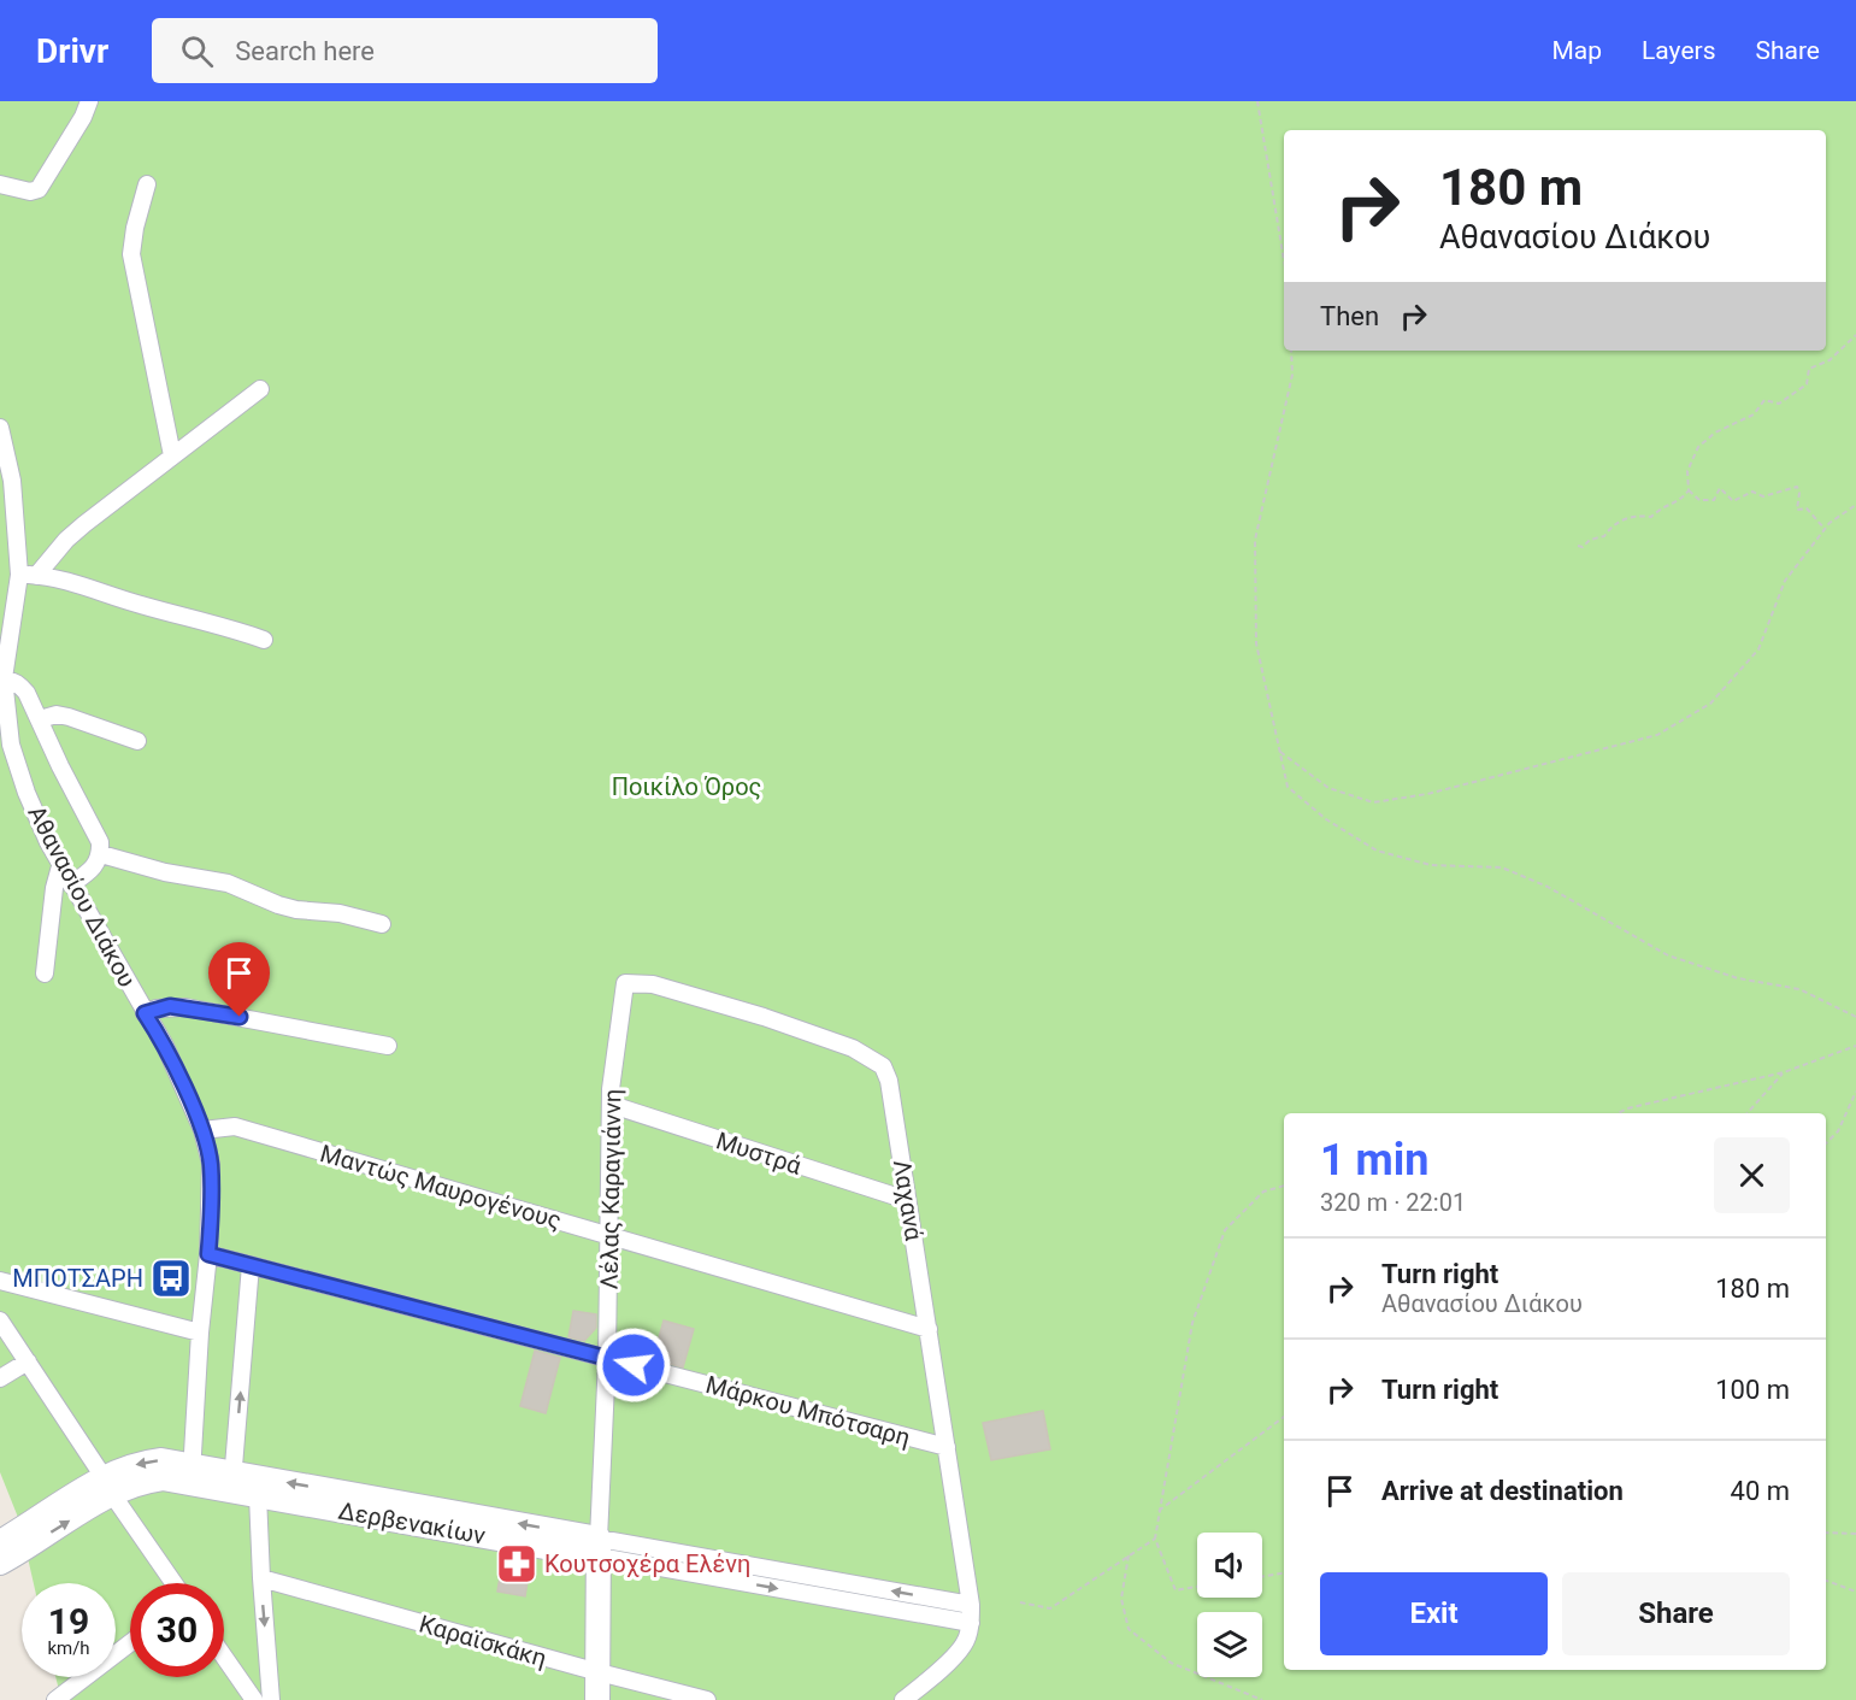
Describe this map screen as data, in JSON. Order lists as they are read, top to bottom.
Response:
{
  "streets": {
    "street": [
      "Αθανασίου Διάκου",
      "Μυστρά",
      "Μαντώς Μαυρογένους",
      "Λέλας Καραγιάννη",
      "Λαχανά",
      "Μάρκου Μπότσαρη",
      "Δερβενακίων",
      "Καραϊσκάκη"
    ]
  },
  "crossings": [
    ["Αθανασίου Διάκου", "Μαντώς Μαυρογένους"],
    ["Αθανασίου Διάκου", "Μάρκου Μπότσαρη"],
    ["Αθανασίου Διάκου", "Δερβενακίων"],
    ["Μυστρά", "Λέλας Καραγιάννη"],
    ["Μυστρά", "Λαχανά"],
    ["Μαντώς Μαυρογένους", "Λέλας Καραγιάννη"],
    ["Μαντώς Μαυρογένους", "Λαχανά"],
    ["Λέλας Καραγιάννη", "Λαχανά"],
    ["Λέλας Καραγιάννη", "Μάρκου Μπότσαρη"],
    ["Λέλας Καραγιάννη", "Δερβενακίων"],
    ["Λέλας Καραγιάννη", "Καραϊσκάκη"],
    ["Λαχανά", "Μάρκου Μπότσαρη"],
    ["Λαχανά", "Δερβενακίων"]
  ],
  "parks": ["Ποικίλο Όρος"],
  "places": {
    "bus stop": ["ΜΠΟΤΣΑΡΗ"],
    "pharmacy": ["Κουτσοχέρα Ελένη"]
  },
  "page": {
    "header": "Drivr",
    "search": "Search here",
    "nav": ["Map", "Layers", "Share"],
    "turn": ["180 m", "Αθανασίου Διάκου"],
    "then": "Then",
    "heading": ["1 min", "320 m · 22:01"],
    "list": [
      {
        "name": "Turn right",
        "note": "Αθανασίου Διάκου",
        "value": "180 m"
      },
      {
        "name": "Turn right",
        "value": "100 m"
      },
      {
        "name": "Arrive at destination",
        "value": "40 m"
      }
    ],
    "buttons": ["Exit", "Share"],
    "speed": "19 km/h",
    "limit": "30"
  }
}
